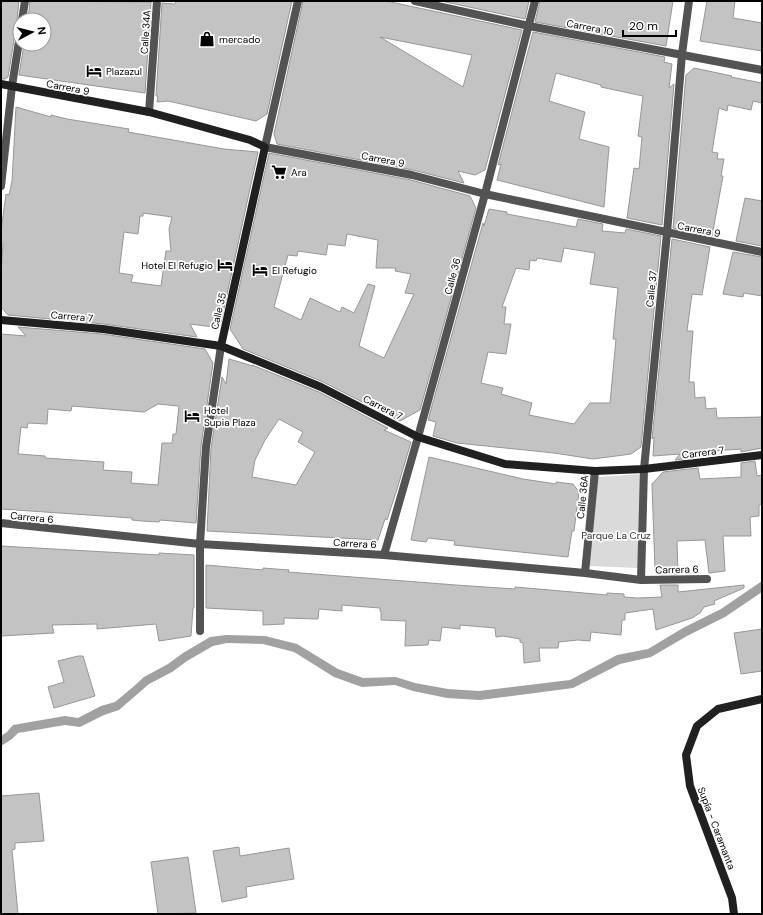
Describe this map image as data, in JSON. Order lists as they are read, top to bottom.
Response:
{
  "streets": {
    "main road": [
      "Carrera 9",
      "Calle 35",
      "Carrera 7",
      "Supía - Caramanta"
    ],
    "street": [
      "Carrera 10",
      "Calle 34A",
      "Calle 36",
      "Calle 37",
      "Calle 36A",
      "Carrera 6"
    ]
  },
  "crossings": [
    ["Carrera 10", "Calle 36"],
    ["Carrera 10", "Calle 37"],
    ["Calle 34A", "Carrera 9"],
    ["Carrera 9", "Calle 36"],
    ["Carrera 9", "Calle 37"],
    ["Carrera 9", "Calle 35"],
    ["Calle 36", "Carrera 7"],
    ["Calle 36", "Carrera 6"],
    ["Calle 37", "Carrera 7"],
    ["Calle 37", "Carrera 6"],
    ["Calle 35", "Carrera 7"],
    ["Calle 35", "Carrera 6"],
    ["Carrera 7", "Calle 36A"],
    ["Calle 36A", "Carrera 6"]
  ],
  "parks": ["Parque La Cruz"],
  "places": {
    "shop": ["mercado"],
    "hotel": [
      "Plazazul",
      "Hotel El Refugio",
      "El Refugio",
      "Hotel Supia Plaza"
    ],
    "supermarket": ["Ara"]
  },
  "scale_bar": "20 m",
  "north": "right"
}
